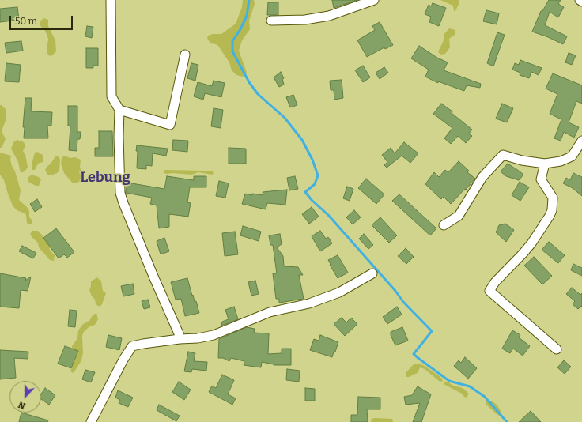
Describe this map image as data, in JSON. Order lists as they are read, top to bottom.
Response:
{
  "districts": ["Lebung"],
  "scale_bar": "50 m",
  "north": "bottom"
}
